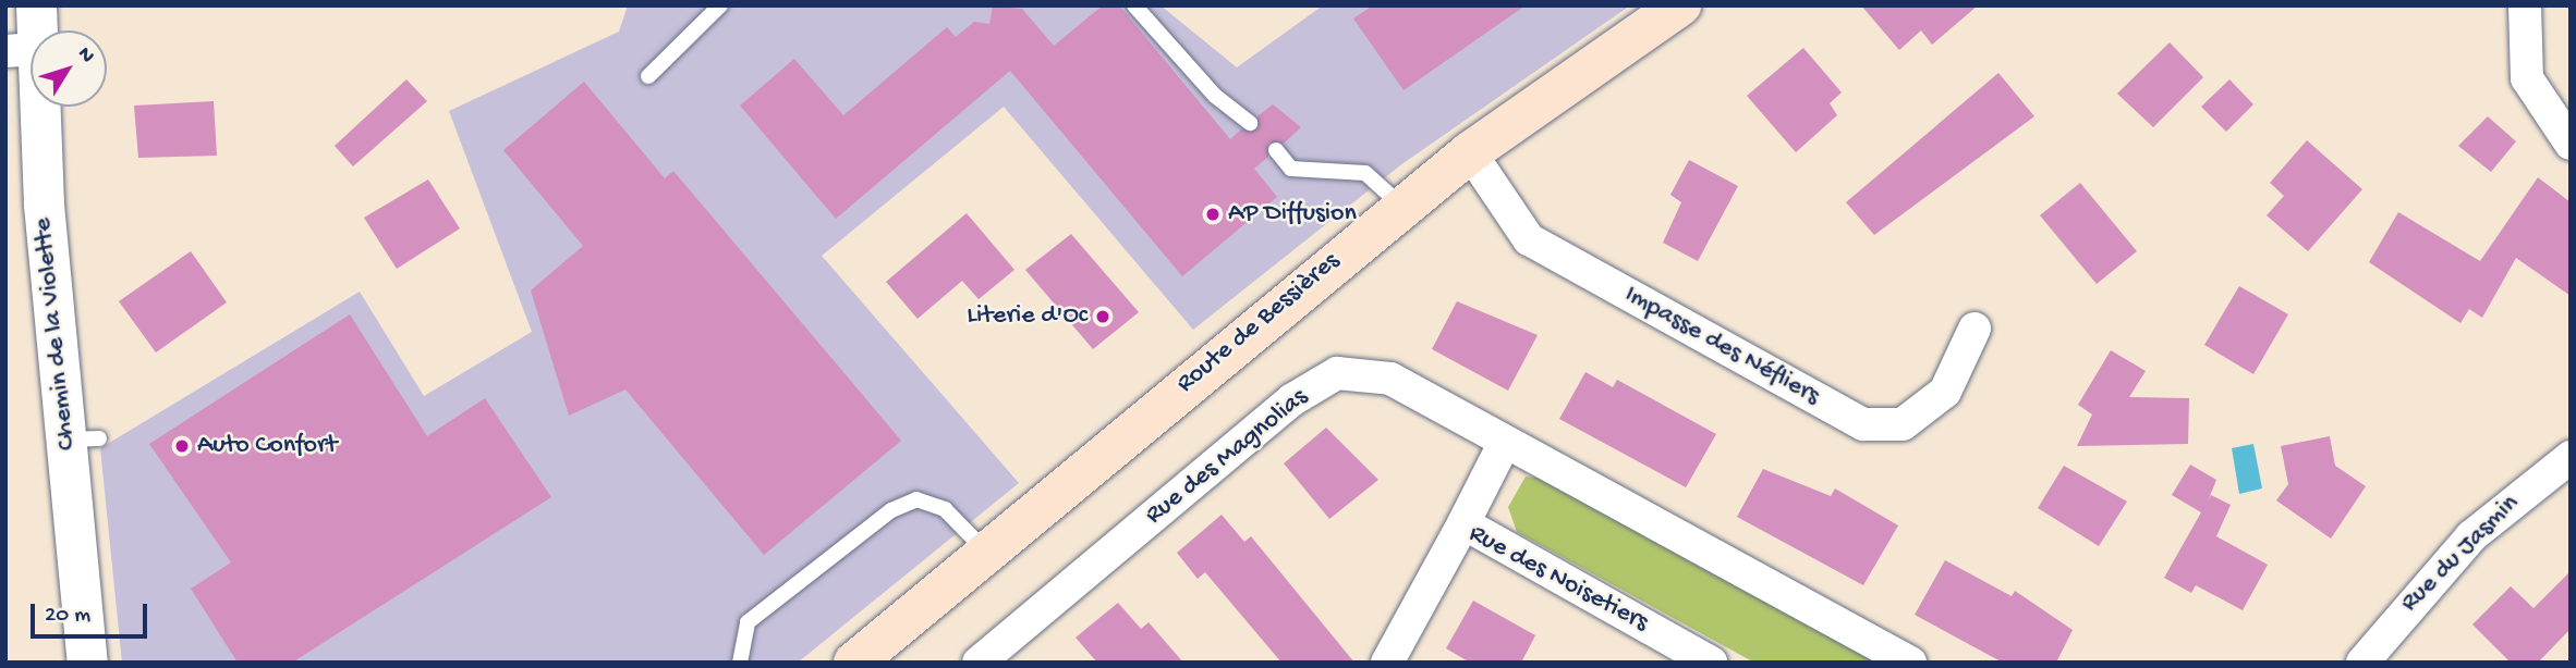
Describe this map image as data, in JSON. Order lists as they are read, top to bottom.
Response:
{
  "streets": {
    "main road": ["Route de Bessières"],
    "street": [
      "Chemin de la Violette",
      "Impasse des Néfliers",
      "Rue des Magnolias",
      "Rue du Jasmin",
      "Rue des Noisetiers"
    ]
  },
  "crossings": [
    ["Route de Bessières", "Impasse des Néfliers"]
  ],
  "places": ["AP Diffusion", "Literie d'Oc", "Auto Confort"],
  "scale_bar": "20 m",
  "north": "top right"
}
